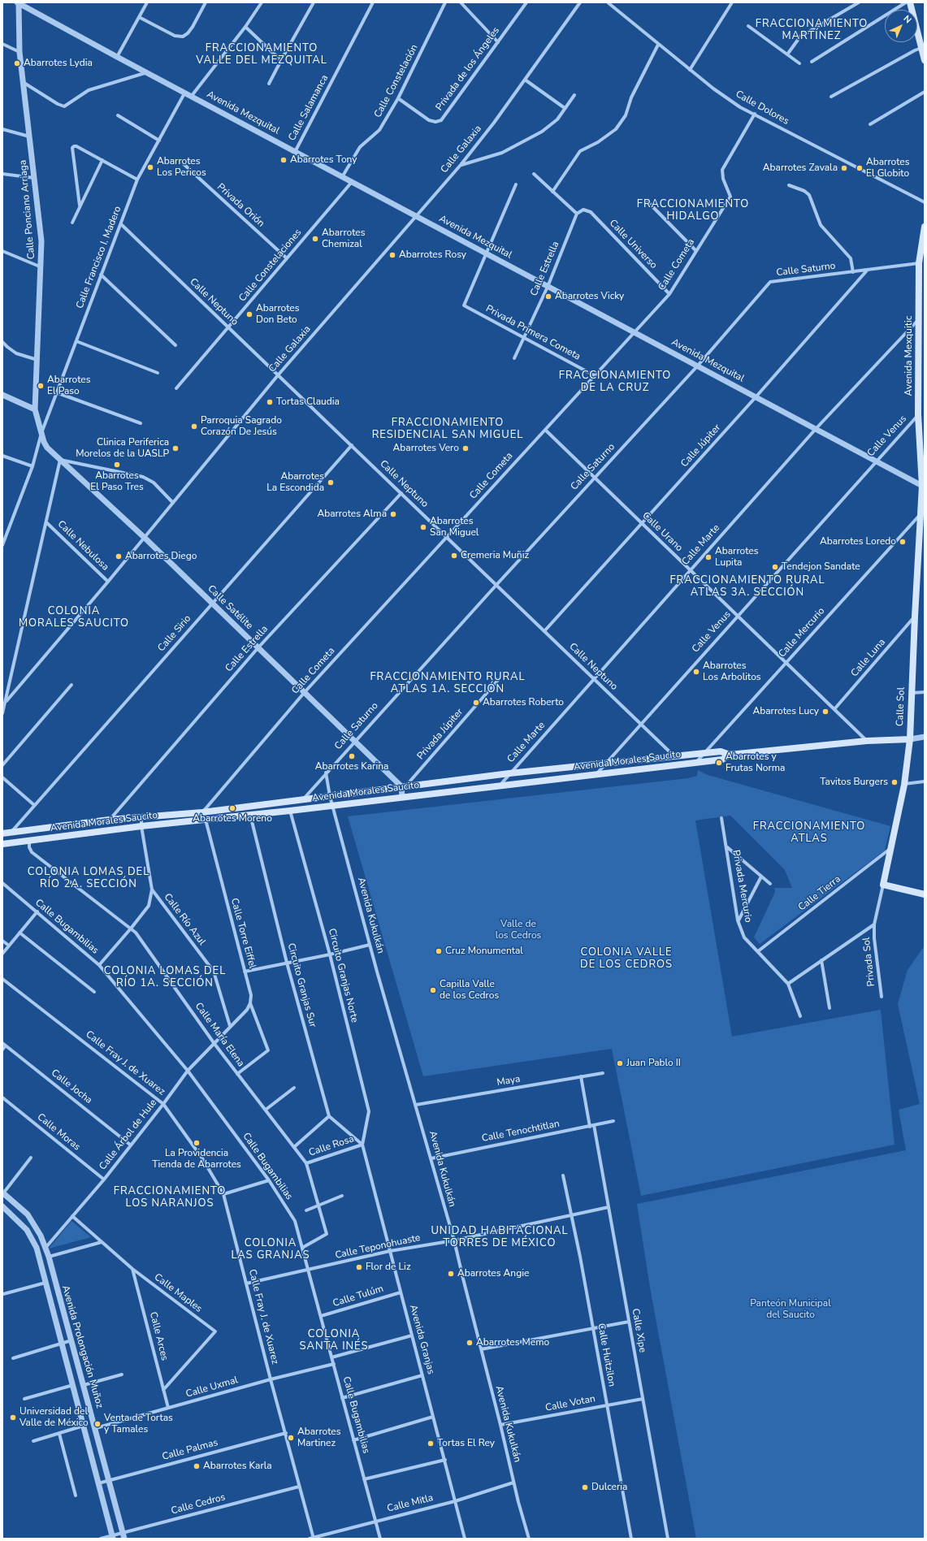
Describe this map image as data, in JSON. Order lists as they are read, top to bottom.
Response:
{
  "streets": {
    "main road": ["Avenida Mexquitic", "Calle Sol", "Avenida Morales Saucito"],
    "street": [
      "Privada de los Ángeles",
      "Calle Constelación",
      "Calle Salamanca",
      "Calle Dolores",
      "Avenida Mezquital",
      "Calle Galaxia",
      "Privada Orión",
      "Calle Ponciano Arriaga",
      "Calle Universo",
      "Calle Francisco I. Madero",
      "Calle Cometa",
      "Calle Constelaciones",
      "Calle Estrella",
      "Calle Saturno",
      "Calle Neptuno",
      "Privada Primera Cometa",
      "Calle Venus",
      "Calle Júpiter",
      "Calle Urano",
      "Calle Marte",
      "Calle Nebulosa",
      "Calle Satélite",
      "Calle Mercurio",
      "Calle Sirio",
      "Calle Luna",
      "Privada Júpiter",
      "Privada Mercurio",
      "Calle Tierra",
      "Avenida Kukulkán",
      "Calle Río Azul",
      "Calle Bugambilias",
      "Calle Torre Eiffel",
      "Privada Sol",
      "Circuito Granjas Norte",
      "Circuito Granjas Sur",
      "Calle María Elena",
      "Calle Fray J. de Xuarez",
      "Maya",
      "Calle Jocha",
      "Calle Tenochtitlan",
      "Calle Moras",
      "Calle Árbol de Hule",
      "Calle Rosa",
      "Calle Teponohuaste",
      "Calle Maples",
      "Calle Tulúm",
      "Calle Xipe",
      "Calle Arces",
      "Avenida Granjas",
      "Avenida Prolongación Muñoz",
      "Calle Huitzilon",
      "Calle Uxmal",
      "Calle Votan",
      "Calle Palmas",
      "Calle Mitla",
      "Calle Cedros"
    ]
  },
  "crossings": [
    ["Privada de los Ángeles", "Calle Constelación"],
    ["Calle Constelación", "Avenida Mezquital"],
    ["Calle Salamanca", "Avenida Mezquital"],
    ["Calle Dolores", "Calle Cometa"],
    ["Avenida Mezquital", "Calle Galaxia"],
    ["Avenida Mezquital", "Calle Ponciano Arriaga"],
    ["Avenida Mezquital", "Calle Francisco I. Madero"],
    ["Avenida Mezquital", "Calle Cometa"],
    ["Avenida Mezquital", "Calle Constelaciones"],
    ["Avenida Mezquital", "Calle Estrella"],
    ["Avenida Mezquital", "Calle Saturno"],
    ["Avenida Mezquital", "Privada Primera Cometa"],
    ["Avenida Mezquital", "Avenida Mexquitic"],
    ["Avenida Mezquital", "Calle Venus"],
    ["Avenida Mezquital", "Calle Júpiter"],
    ["Avenida Mezquital", "Calle Marte"],
    ["Avenida Mezquital", "Calle Sol"],
    ["Calle Galaxia", "Calle Neptuno"],
    ["Calle Galaxia", "Calle Nebulosa"],
    ["Calle Galaxia", "Calle Satélite"],
    ["Privada Orión", "Calle Constelaciones"],
    ["Calle Ponciano Arriaga", "Calle Francisco I. Madero"],
    ["Calle Ponciano Arriaga", "Calle Satélite"],
    ["Calle Universo", "Calle Cometa"],
    ["Calle Universo", "Calle Estrella"],
    ["Calle Francisco I. Madero", "Calle Neptuno"],
    ["Calle Francisco I. Madero", "Calle Satélite"],
    ["Calle Cometa", "Calle Neptuno"],
    ["Calle Cometa", "Privada Primera Cometa"],
    ["Calle Cometa", "Calle Urano"],
    ["Calle Cometa", "Calle Satélite"],
    ["Calle Cometa", "Avenida Morales Saucito"],
    ["Calle Constelaciones", "Calle Neptuno"],
    ["Calle Estrella", "Calle Neptuno"],
    ["Calle Estrella", "Privada Primera Cometa"],
    ["Calle Estrella", "Calle Satélite"],
    ["Calle Estrella", "Avenida Morales Saucito"],
    ["Calle Saturno", "Calle Neptuno"],
    ["Calle Saturno", "Avenida Mexquitic"],
    ["Calle Saturno", "Calle Júpiter"],
    ["Calle Saturno", "Calle Urano"],
    ["Calle Saturno", "Calle Satélite"],
    ["Calle Saturno", "Avenida Morales Saucito"],
    ["Calle Neptuno", "Calle Venus"],
    ["Calle Neptuno", "Calle Júpiter"],
    ["Calle Neptuno", "Calle Marte"],
    ["Calle Neptuno", "Calle Sirio"],
    ["Calle Neptuno", "Avenida Morales Saucito"],
    ["Avenida Mexquitic", "Calle Venus"],
    ["Avenida Mexquitic", "Calle Marte"],
    ["Avenida Mexquitic", "Calle Sol"],
    ["Calle Venus", "Calle Urano"],
    ["Calle Venus", "Avenida Morales Saucito"],
    ["Calle Júpiter", "Calle Urano"],
    ["Calle Urano", "Calle Marte"],
    ["Calle Urano", "Calle Mercurio"],
    ["Calle Urano", "Calle Luna"],
    ["Calle Urano", "Avenida Morales Saucito"],
    ["Calle Marte", "Avenida Morales Saucito"],
    ["Calle Satélite", "Calle Sirio"],
    ["Calle Satélite", "Privada Júpiter"],
    ["Calle Satélite", "Avenida Morales Saucito"],
    ["Calle Mercurio", "Calle Sol"],
    ["Calle Mercurio", "Avenida Morales Saucito"],
    ["Calle Sirio", "Avenida Morales Saucito"],
    ["Calle Luna", "Calle Sol"],
    ["Calle Sol", "Avenida Morales Saucito"],
    ["Calle Sol", "Calle Tierra"],
    ["Calle Sol", "Privada Sol"],
    ["Privada Júpiter", "Avenida Morales Saucito"],
    ["Avenida Morales Saucito", "Avenida Kukulkán"],
    ["Avenida Morales Saucito", "Calle Río Azul"],
    ["Avenida Morales Saucito", "Calle Torre Eiffel"],
    ["Avenida Morales Saucito", "Circuito Granjas Norte"],
    ["Avenida Morales Saucito", "Circuito Granjas Sur"],
    ["Avenida Morales Saucito", "Calle María Elena"],
    ["Privada Mercurio", "Calle Tierra"],
    ["Avenida Kukulkán", "Maya"],
    ["Avenida Kukulkán", "Calle Tenochtitlan"],
    ["Avenida Kukulkán", "Calle Teponohuaste"],
    ["Avenida Kukulkán", "Calle Votan"],
    ["Avenida Kukulkán", "Calle Mitla"],
    ["Calle Río Azul", "Calle Árbol de Hule"],
    ["Calle Bugambilias", "Calle María Elena"],
    ["Calle Bugambilias", "Calle Árbol de Hule"],
    ["Calle Bugambilias", "Calle Teponohuaste"],
    ["Calle Bugambilias", "Calle Tulúm"],
    ["Calle Bugambilias", "Calle Uxmal"],
    ["Calle Bugambilias", "Calle Mitla"],
    ["Calle Torre Eiffel", "Calle María Elena"],
    ["Calle Torre Eiffel", "Calle Árbol de Hule"],
    ["Circuito Granjas Norte", "Calle Rosa"],
    ["Circuito Granjas Norte", "Avenida Granjas"],
    ["Calle María Elena", "Calle Árbol de Hule"],
    ["Calle María Elena", "Calle Rosa"],
    ["Calle Fray J. de Xuarez", "Calle Árbol de Hule"],
    ["Calle Fray J. de Xuarez", "Calle Teponohuaste"],
    ["Calle Fray J. de Xuarez", "Calle Uxmal"],
    ["Calle Fray J. de Xuarez", "Calle Palmas"],
    ["Calle Fray J. de Xuarez", "Calle Mitla"],
    ["Calle Fray J. de Xuarez", "Calle Cedros"],
    ["Calle Jocha", "Calle Árbol de Hule"],
    ["Calle Tenochtitlan", "Calle Xipe"],
    ["Calle Moras", "Calle Árbol de Hule"],
    ["Calle Árbol de Hule", "Calle Maples"],
    ["Calle Árbol de Hule", "Avenida Prolongación Muñoz"],
    ["Calle Rosa", "Avenida Granjas"],
    ["Calle Teponohuaste", "Calle Xipe"],
    ["Calle Teponohuaste", "Avenida Granjas"],
    ["Calle Teponohuaste", "Calle Huitzilon"],
    ["Calle Maples", "Calle Arces"],
    ["Calle Tulúm", "Avenida Granjas"],
    ["Calle Xipe", "Calle Votan"],
    ["Calle Arces", "Calle Uxmal"],
    ["Avenida Granjas", "Calle Mitla"],
    ["Avenida Prolongación Muñoz", "Calle Uxmal"],
    ["Avenida Prolongación Muñoz", "Calle Palmas"],
    ["Avenida Prolongación Muñoz", "Calle Cedros"],
    ["Calle Huitzilon", "Calle Votan"]
  ],
  "districts": [
    "FRACCIONAMIENTO MARTÍNEZ",
    "FRACCIONAMIENTO VALLE DEL MEZQUITAL",
    "FRACCIONAMIENTO HIDALGO",
    "FRACCIONAMIENTO DE LA CRUZ",
    "FRACCIONAMIENTO RESIDENCIAL SAN MIGUEL",
    "FRACCIONAMIENTO RURAL ATLAS 3A. SECCIÓN",
    "COLONIA MORALES SAUCITO",
    "FRACCIONAMIENTO RURAL ATLAS 1A. SECCIÓN",
    "FRACCIONAMIENTO ATLAS",
    "COLONIA LOMAS DEL RÍO 2A. SECCIÓN",
    "COLONIA VALLE DE LOS CEDROS",
    "COLONIA LOMAS DEL RÍO 1A. SECCIÓN",
    "FRACCIONAMIENTO LOS NARANJOS",
    "UNIDAD HABITACIONAL TORRES DE MÉXICO",
    "COLONIA LAS GRANJAS",
    "COLONIA SANTA INÉS"
  ],
  "parks": ["Valle de los Cedros", "Panteón Municipal del Saucito"],
  "places": [
    "Abarrotes Lydia",
    "Abarrotes Tony",
    "Abarrotes Los Pericos",
    "Abarrotes Zavala",
    "Abarrotes El Globito",
    "Abarrotes Chemizal",
    "Abarrotes Rosy",
    "Abarrotes Vicky",
    "Abarrotes Don Beto",
    "Abarrotes El Paso",
    "Tortas Claudia",
    "Parroquia Sagrado Corazón De Jesús",
    "Clinica Periferica Morelos de la UASLP",
    "Abarrotes Vero",
    "Abarrotes El Paso Tres",
    "Abarrotes La Escondida",
    "Abarrotes Alma",
    "Abarrotes San Miguel",
    "Abarrotes Loredo",
    "Cremeria Muñiz",
    "Abarrotes Diego",
    "Abarrotes Lupita",
    "Tendejon Sandate",
    "Abarrotes Los Arbolitos",
    "Abarrotes Roberto",
    "Abarrotes Lucy",
    "Abarrotes Karina",
    "Abarrotes y Frutas Norma",
    "Tavitos Burgers",
    "Abarrotes Moreno",
    "Cruz Monumental",
    "Capilla Valle de los Cedros",
    "Juan Pablo II",
    "La Providencia Tienda de Abarrotes",
    "Flor de Liz",
    "Abarrotes Angie",
    "Abarrotes Memo",
    "Universidad del Valle de México",
    "Venta de Tortas y Tamales",
    "Abarrotes Martinez",
    "Tortas El Rey",
    "Abarrotes Karla",
    "Dulceria"
  ],
  "north": "top right"
}
